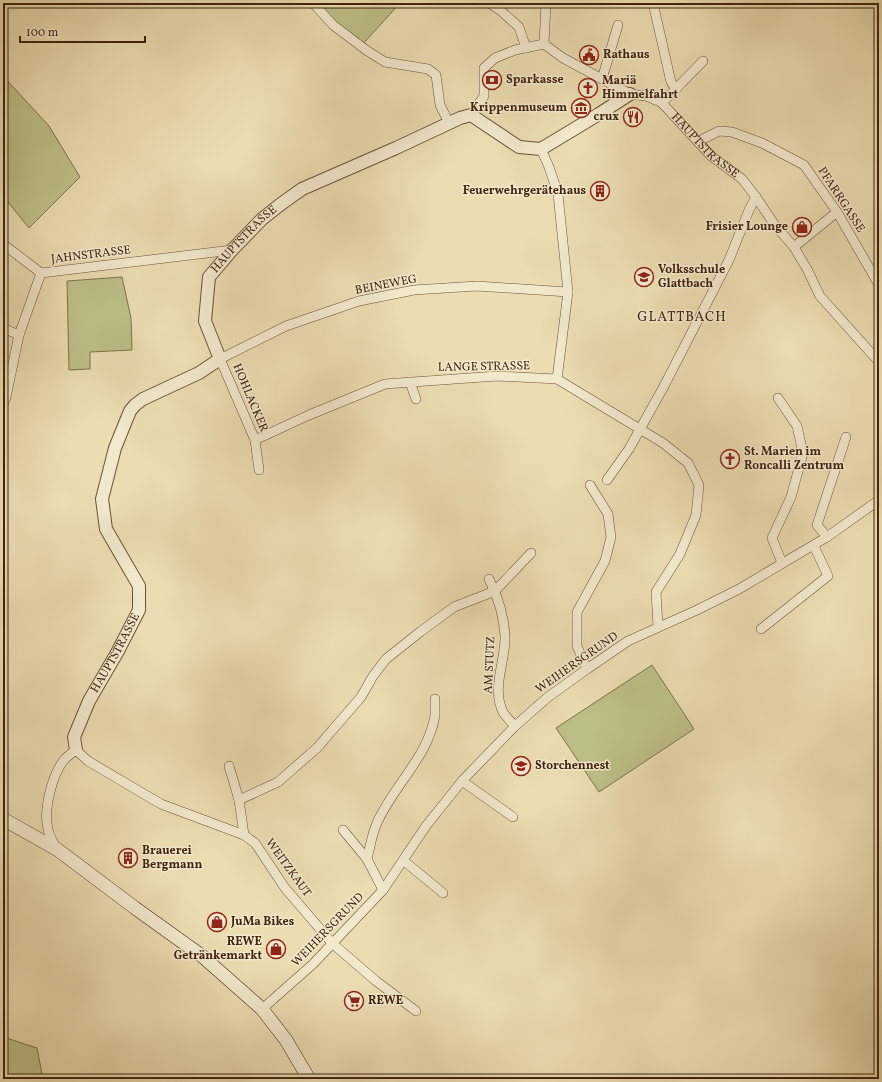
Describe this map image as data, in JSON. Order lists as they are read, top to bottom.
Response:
{
  "streets": {
    "street": [
      "HAUPTSTRASSE",
      "PFARRGASSE",
      "JAHNSTRASSE",
      "BEINEWEG",
      "LANGE STRASSE",
      "HOHLACKER",
      "WEIHERSGRUND",
      "AM STUTZ",
      "WEITZKAUT"
    ]
  },
  "crossings": [
    ["HAUPTSTRASSE", "PFARRGASSE"],
    ["HAUPTSTRASSE", "JAHNSTRASSE"],
    ["HAUPTSTRASSE", "BEINEWEG"],
    ["HAUPTSTRASSE", "HOHLACKER"],
    ["HAUPTSTRASSE", "WEITZKAUT"],
    ["BEINEWEG", "HOHLACKER"],
    ["LANGE STRASSE", "HOHLACKER"],
    ["LANGE STRASSE", "WEIHERSGRUND"],
    ["WEIHERSGRUND", "AM STUTZ"],
    ["WEIHERSGRUND", "WEITZKAUT"]
  ],
  "districts": ["GLATTBACH"],
  "places": {
    "public building": ["Rathaus"],
    "bank": ["Sparkasse"],
    "church": ["Mariä Himmelfahrt", "St. Marien im Roncalli Zentrum"],
    "museum": ["Krippenmuseum"],
    "restaurant": ["crux"],
    "building": ["Feuerwehrgerätehaus", "Brauerei Bergmann"],
    "shop": ["Frisier Lounge", "JuMa Bikes", "REWE Getränkemarkt"],
    "school or university": ["Volksschule Glattbach", "Storchennest"],
    "supermarket": ["REWE"]
  },
  "scale_bar": "100 m"
}
